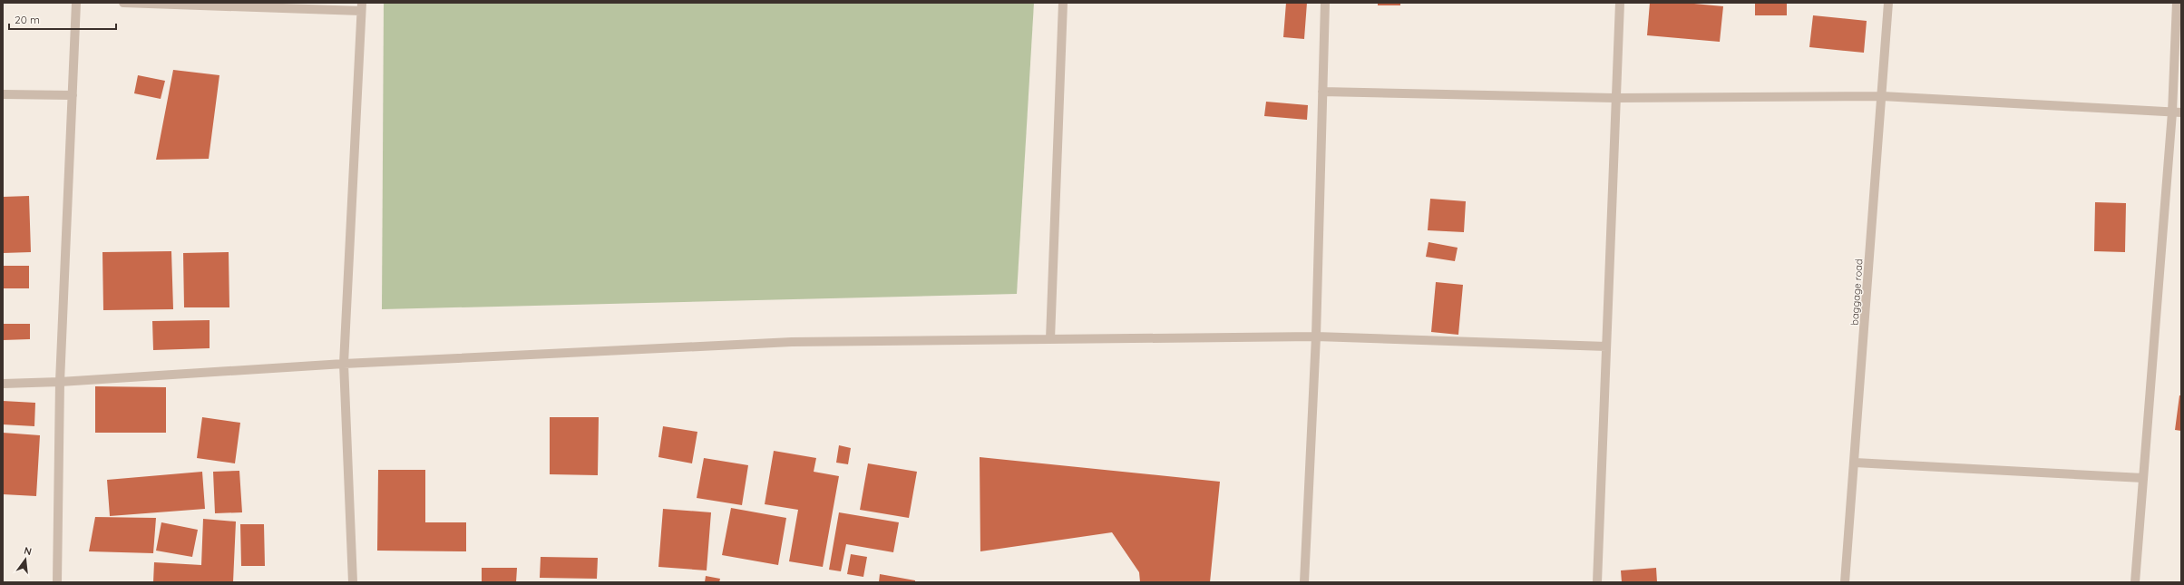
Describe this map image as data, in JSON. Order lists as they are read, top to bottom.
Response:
{
  "streets": {
    "street": ["baggage road"]
  },
  "scale_bar": "20 m",
  "north": "top"
}
